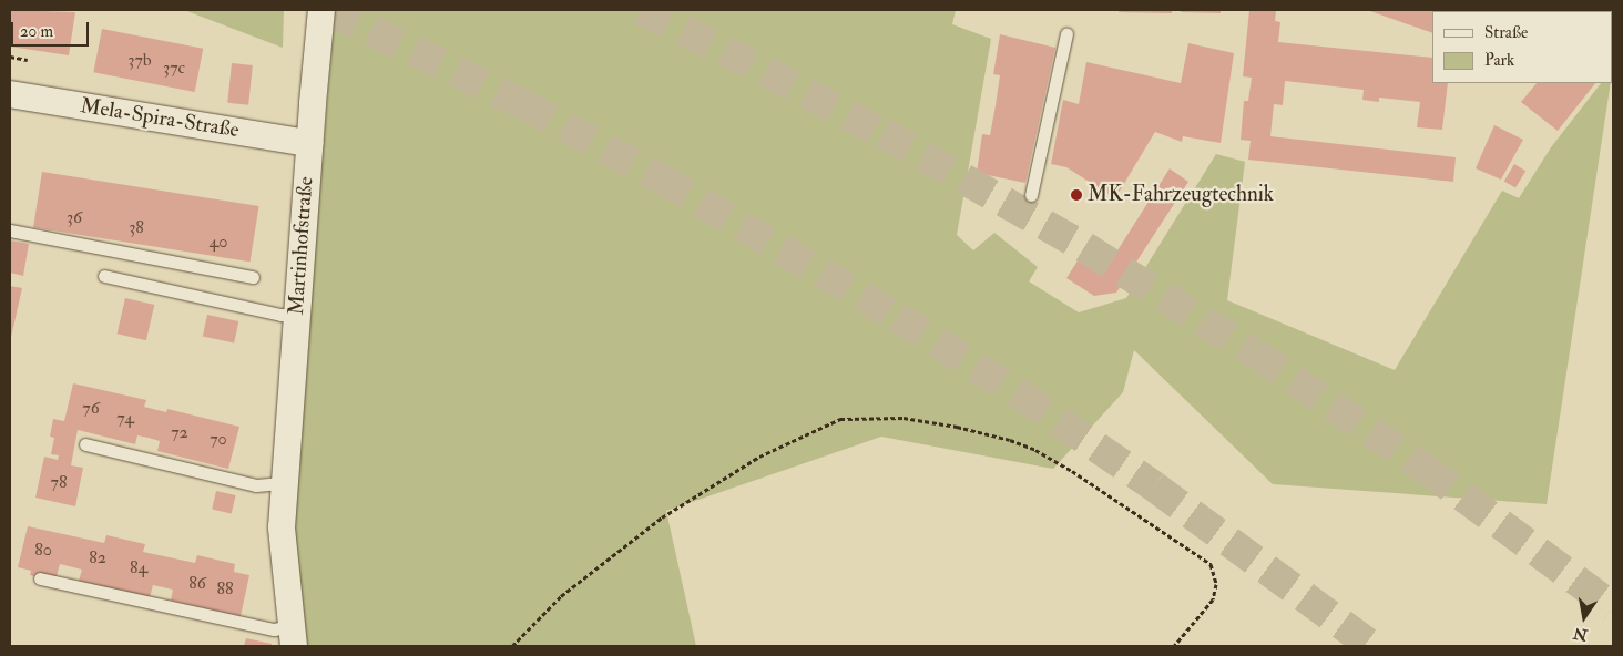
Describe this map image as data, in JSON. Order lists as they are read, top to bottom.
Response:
{
  "streets": {
    "street": ["Mela-Spira-Straße", "Martinhofstraße"]
  },
  "crossings": [
    ["Mela-Spira-Straße", "Martinhofstraße"]
  ],
  "places": ["MK-Fahrzeugtechnik"],
  "house_numbers": [
    "37b",
    "37c",
    "36",
    "38",
    "40",
    "76",
    "74",
    "72",
    "70",
    "78",
    "80",
    "82",
    "84",
    "86",
    "88"
  ],
  "legend": ["Straße", "Park"],
  "scale_bar": "20 m",
  "north": "bottom"
}
